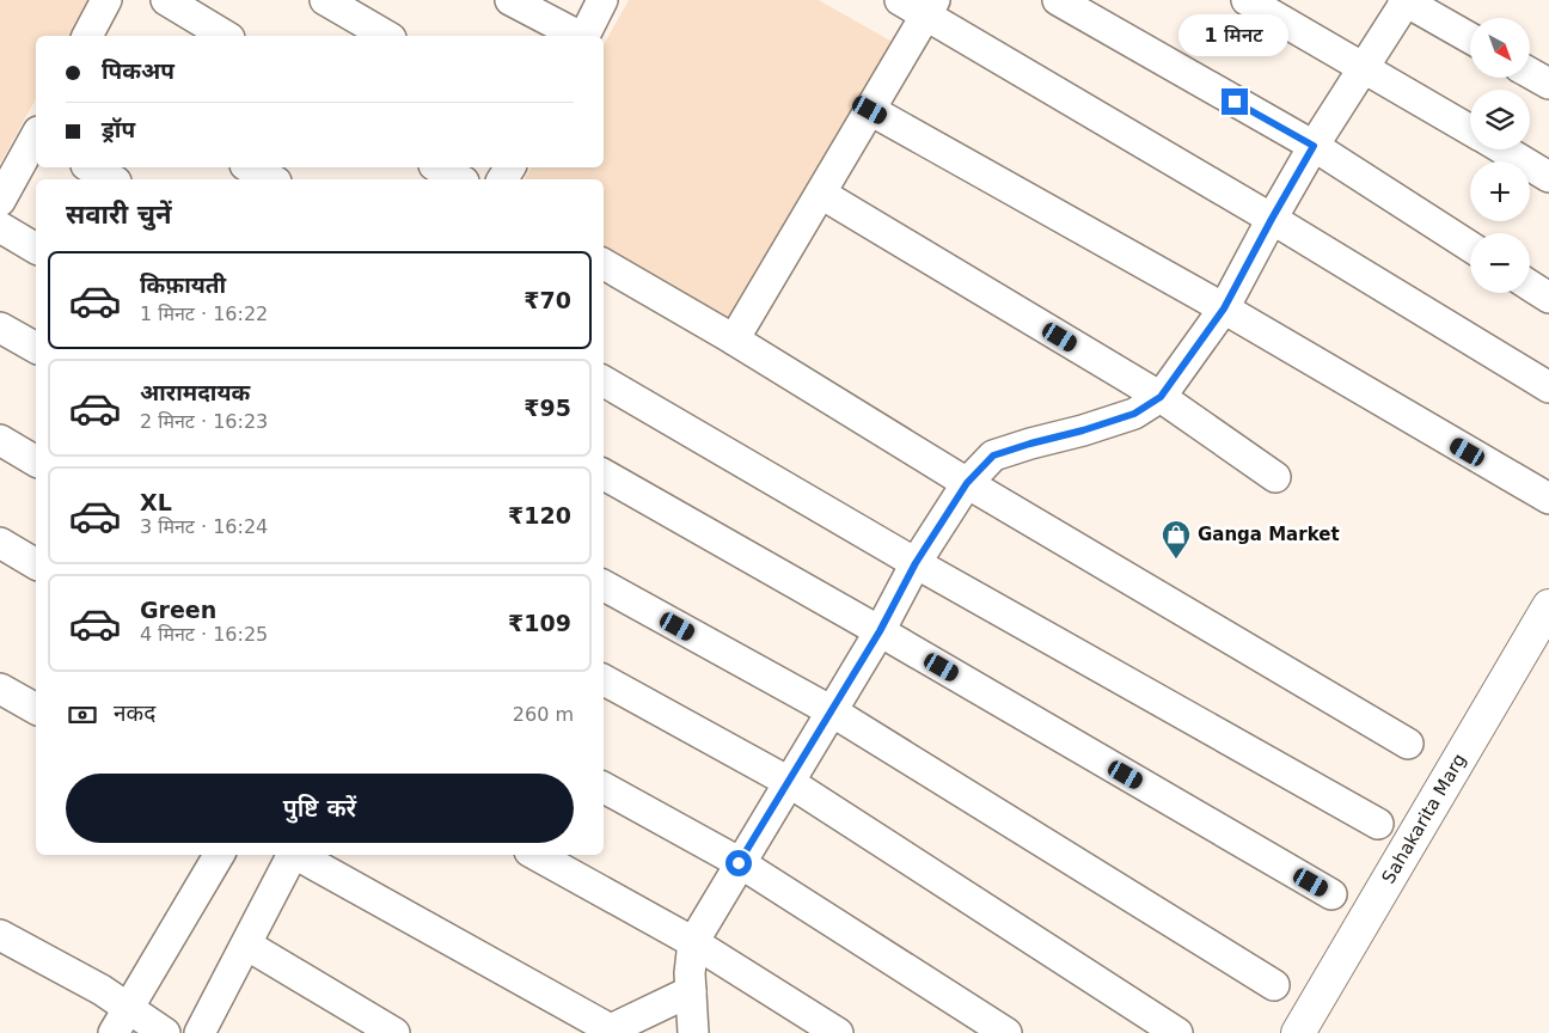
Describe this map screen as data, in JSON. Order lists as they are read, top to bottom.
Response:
{
  "streets": {
    "street": ["Sahakarita Marg"]
  },
  "places": {
    "shop": ["Ganga Market"]
  },
  "north": "bottom right",
  "page": {
    "bubble": "1 मिनट",
    "map_buttons": ["+", "−"],
    "banner": ["पिकअप", "ड्रॉप"],
    "heading": "सवारी चुनें",
    "list": [
      {
        "name": "किफ़ायती",
        "note": "1 मिनट · 16:22",
        "value": "₹70"
      },
      {
        "name": "आरामदायक",
        "note": "2 मिनट · 16:23",
        "value": "₹95"
      },
      {
        "name": "XL",
        "note": "3 मिनट · 16:24",
        "value": "₹120"
      },
      {
        "name": "Green",
        "note": "4 मिनट · 16:25",
        "value": "₹109"
      }
    ],
    "pay": ["नकद", "260 m"],
    "buttons": "पुष्टि करें"
  }
}
